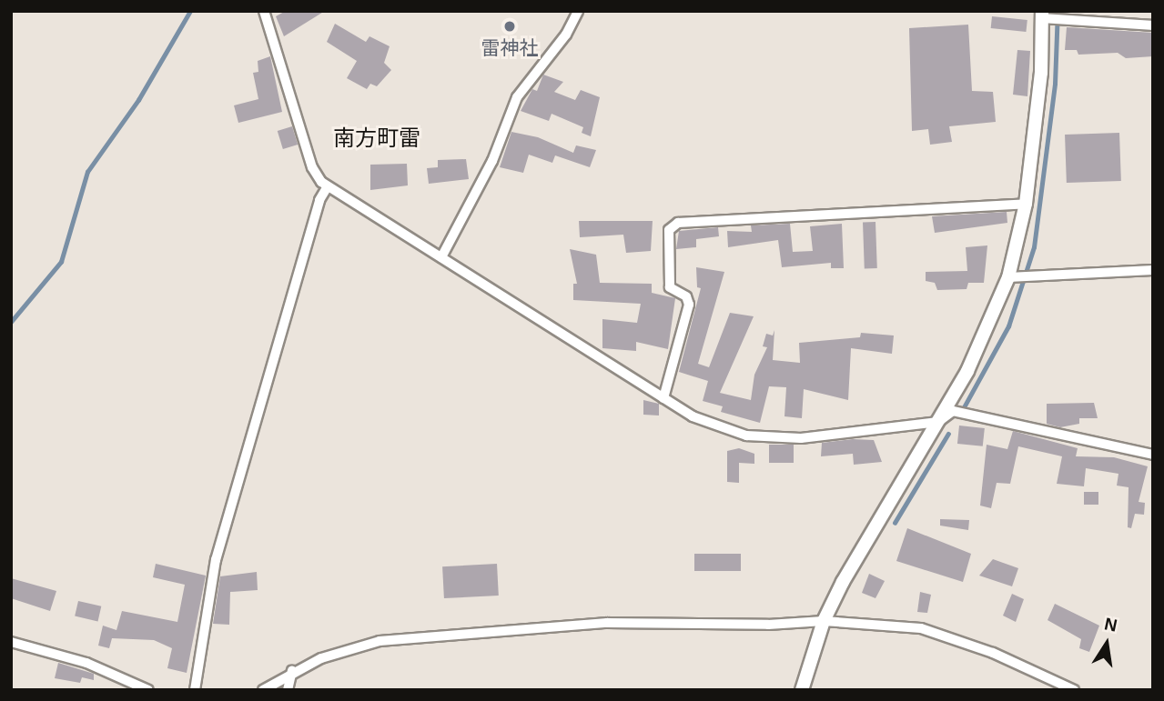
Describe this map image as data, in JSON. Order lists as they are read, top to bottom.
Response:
{
  "districts": ["南方町雷"],
  "places": ["雷神社"],
  "north": "top"
}
